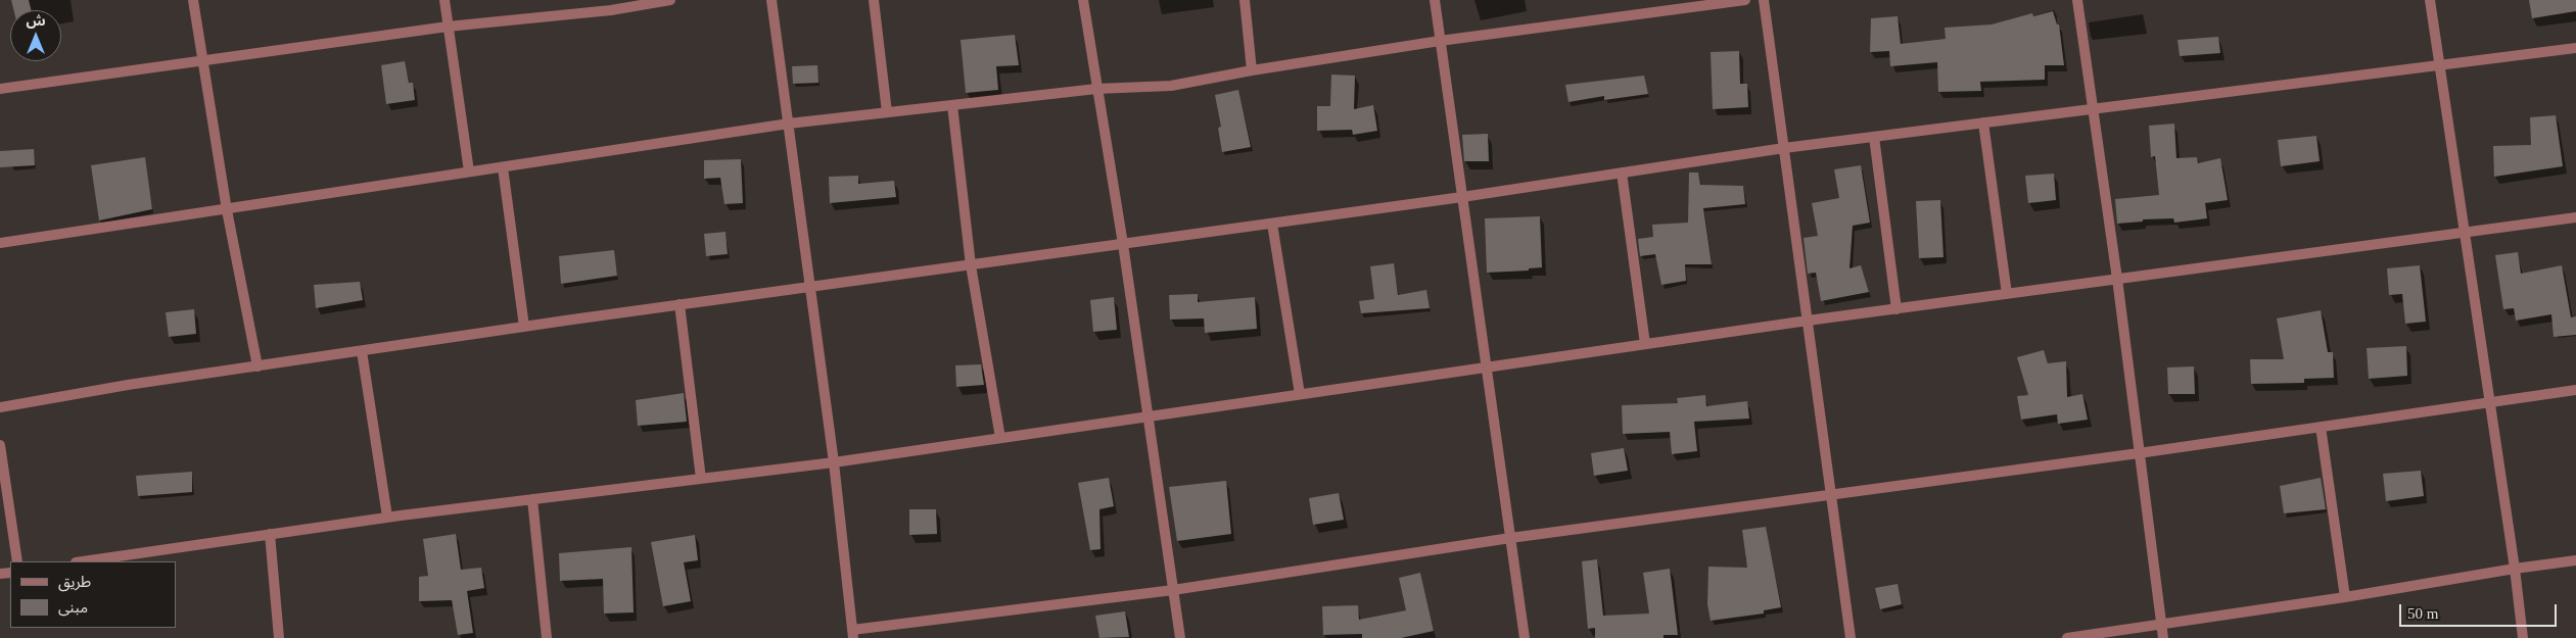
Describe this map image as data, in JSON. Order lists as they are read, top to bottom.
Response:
{
  "legend": ["طريق", "مبنى"],
  "scale_bar": "50 m",
  "north": "top"
}
